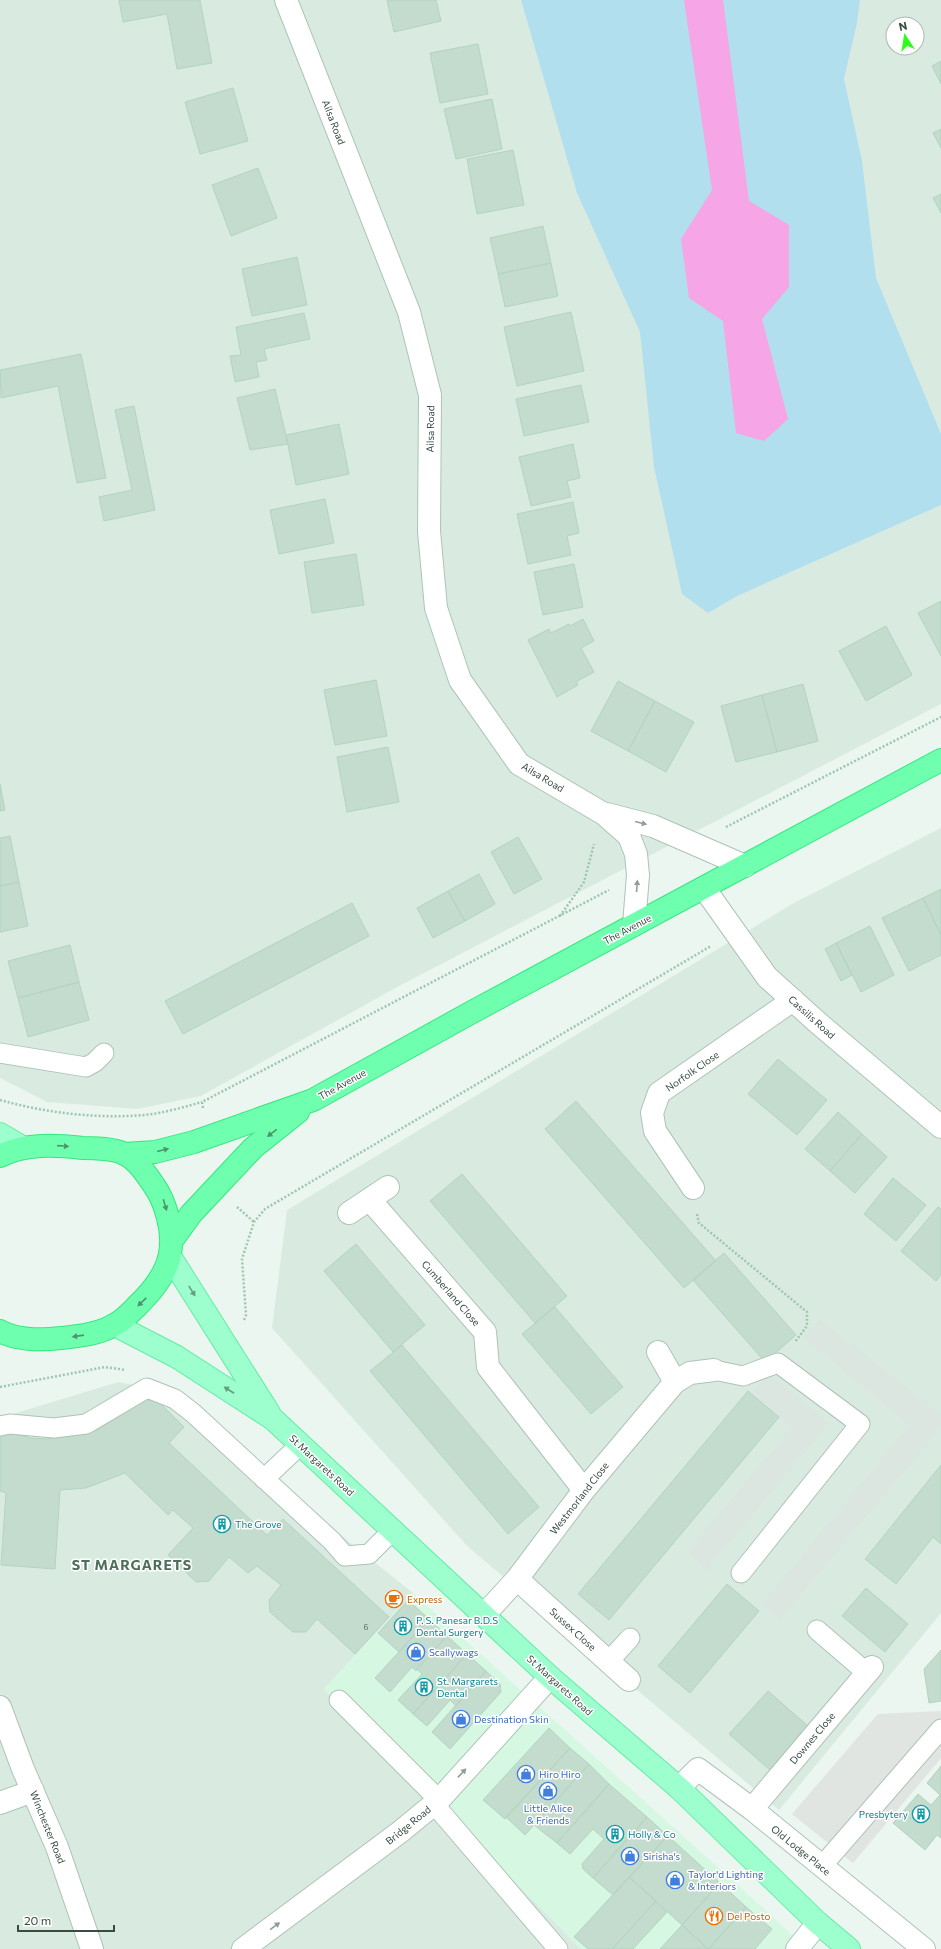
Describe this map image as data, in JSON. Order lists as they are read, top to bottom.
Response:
{
  "streets": {
    "highway": ["The Avenue"],
    "main road": ["St Margarets Road"],
    "street": [
      "Ailsa Road",
      "Cassilis Road",
      "Norfolk Close",
      "Cumberland Close",
      "Westmorland Close",
      "Sussex Close",
      "Downes Close",
      "Bridge Road",
      "Winchester Road",
      "Old Lodge Place"
    ]
  },
  "crossings": [
    ["Ailsa Road", "The Avenue"],
    ["The Avenue", "Cassilis Road"],
    ["The Avenue", "St Margarets Road"],
    ["Cassilis Road", "Norfolk Close"],
    ["Cumberland Close", "Westmorland Close"],
    ["St Margarets Road", "Westmorland Close"],
    ["St Margarets Road", "Bridge Road"],
    ["St Margarets Road", "Old Lodge Place"],
    ["Westmorland Close", "Sussex Close"],
    ["Downes Close", "Old Lodge Place"]
  ],
  "one_way": ["Bridge Road"],
  "districts": ["ST MARGARETS"],
  "places": {
    "building": [
      "The Grove",
      "P. S. Panesar B.D.S Dental Surgery",
      "St. Margarets Dental",
      "Presbytery",
      "Holly & Co"
    ],
    "cafe": ["Express"],
    "shop": [
      "Scallywags",
      "Destination Skin",
      "Hiro Hiro",
      "Little Alice & Friends",
      "Sirisha's",
      "Taylor'd Lighting & Interiors"
    ],
    "restaurant": ["Del Posto"]
  },
  "house_numbers": ["6"],
  "scale_bar": "20 m",
  "north": "top"
}
